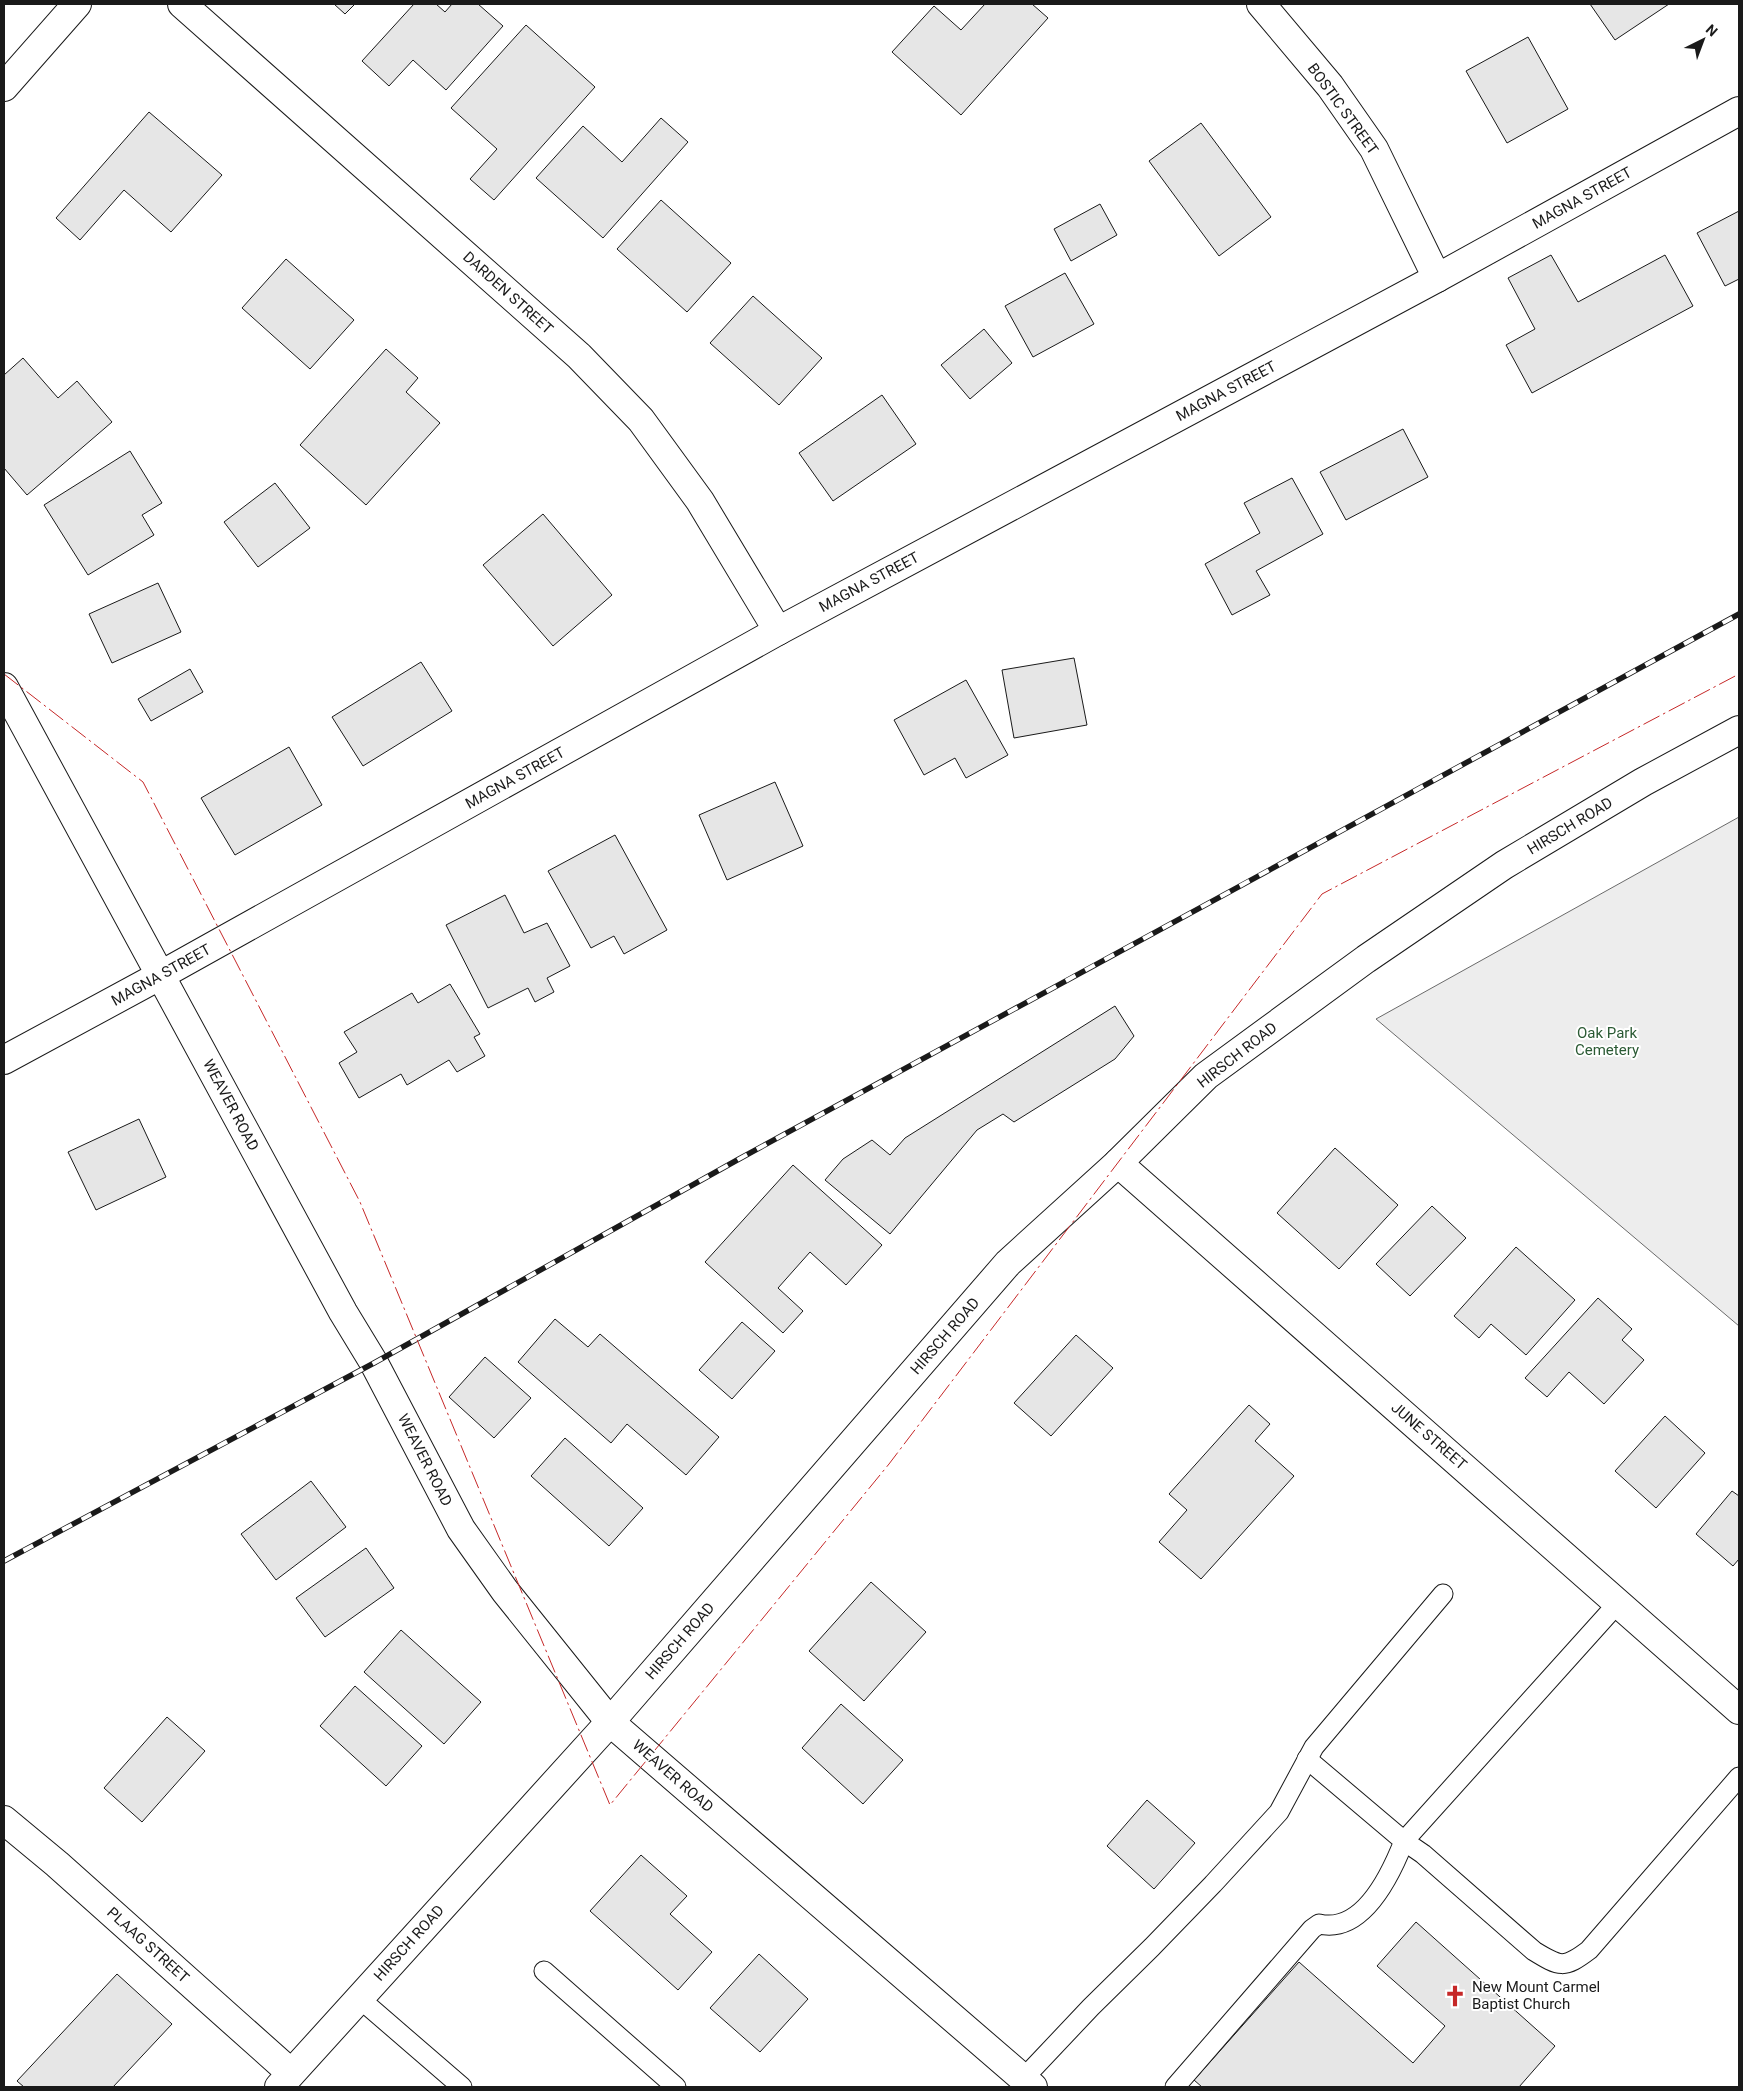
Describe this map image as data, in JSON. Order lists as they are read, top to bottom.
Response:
{
  "streets": {
    "street": [
      "BOSTIC STREET",
      "MAGNA STREET",
      "DARDEN STREET",
      "HIRSCH ROAD",
      "WEAVER ROAD",
      "JUNE STREET",
      "PLAAG STREET"
    ]
  },
  "crossings": [
    ["BOSTIC STREET", "MAGNA STREET"],
    ["MAGNA STREET", "DARDEN STREET"],
    ["MAGNA STREET", "WEAVER ROAD"],
    ["HIRSCH ROAD", "WEAVER ROAD"],
    ["HIRSCH ROAD", "JUNE STREET"],
    ["HIRSCH ROAD", "PLAAG STREET"]
  ],
  "parks": ["Oak Park Cemetery"],
  "places": {
    "church": ["New Mount Carmel Baptist Church"]
  },
  "north": "top right"
}
